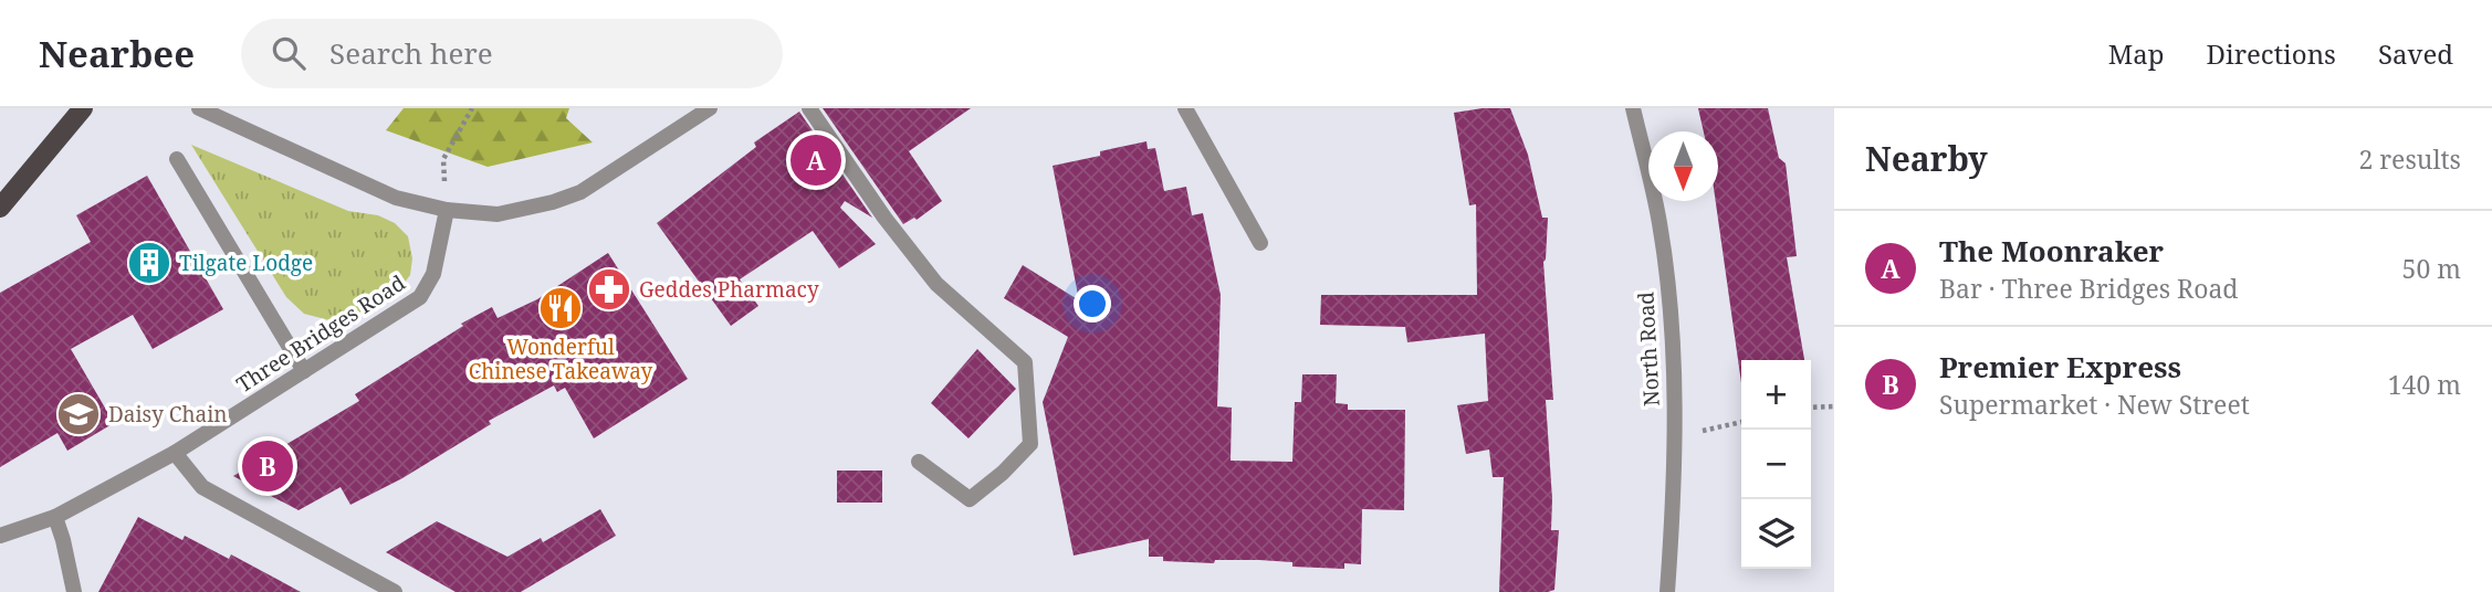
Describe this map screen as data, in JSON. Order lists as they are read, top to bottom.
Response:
{
  "streets": {
    "street": ["Three Bridges Road", "North Road"]
  },
  "places": {
    "building": ["Tilgate Lodge"],
    "pharmacy": ["Geddes Pharmacy"],
    "restaurant": ["Wonderful Chinese Takeaway"],
    "school or university": ["Daisy Chain"]
  },
  "north": "bottom",
  "page": {
    "header": "Nearbee",
    "search": "Search here",
    "nav": ["Map", "Directions", "Saved"],
    "heading": ["Nearby", "2 results"],
    "pins": ["A", "B"],
    "list": [
      {
        "mark": "A",
        "name": "The Moonraker",
        "note": "Bar · Three Bridges Road",
        "value": "50 m"
      },
      {
        "mark": "B",
        "name": "Premier Express",
        "note": "Supermarket · New Street",
        "value": "140 m"
      }
    ],
    "map_buttons": ["+", "−"]
  }
}
